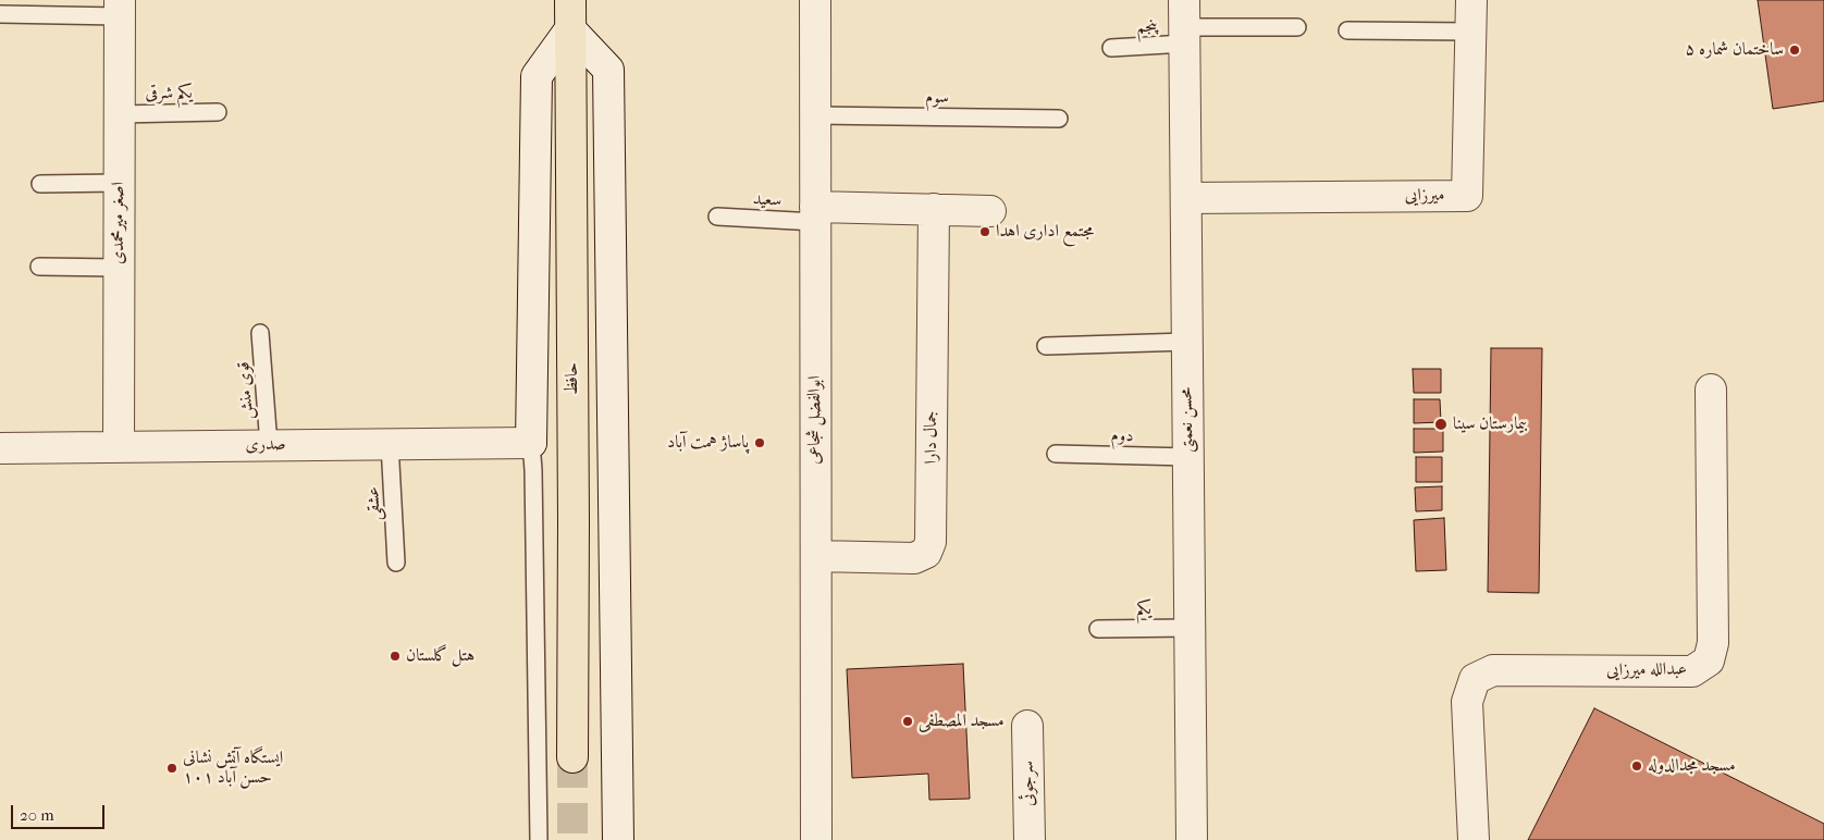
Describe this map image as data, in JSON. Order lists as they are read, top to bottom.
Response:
{
  "streets": {
    "main road": ["حافظ"],
    "street": [
      "میرزایی",
      "اصغر میرمحمدی",
      "ابوالفضل شجاعی",
      "محسن نعمتی",
      "جمال دارا",
      "صدری",
      "عبدالله میرزایی",
      "سرجوئی"
    ],
    "lane": [
      "پنجم",
      "یکم شرقی",
      "سوم",
      "سعید",
      "قوی منش",
      "دوم",
      "عشقی",
      "یکم"
    ]
  },
  "crossings": [
    ["پنجم", "محسن نعمتی"],
    ["یکم شرقی", "اصغر میرمحمدی"],
    ["سوم", "ابوالفضل شجاعی"],
    ["میرزایی", "محسن نعمتی"],
    ["سعید", "ابوالفضل شجاعی"],
    ["اصغر میرمحمدی", "صدری"],
    ["قوی منش", "صدری"],
    ["ابوالفضل شجاعی", "جمال دارا"],
    ["محسن نعمتی", "دوم"],
    ["محسن نعمتی", "یکم"],
    ["صدری", "عشقی"]
  ],
  "places": [
    "ساختمان شماره ۵",
    "مجتمع اداری اهدا",
    "بیمارستان سینا",
    "پاساژ همت آباد",
    "هتل گلستان",
    "مسجد المصطفی",
    "مسجد مجدالدوله",
    "ایستگاه آتش نشانی ۱۰۱ حسن آباد"
  ],
  "scale_bar": "20 m"
}
